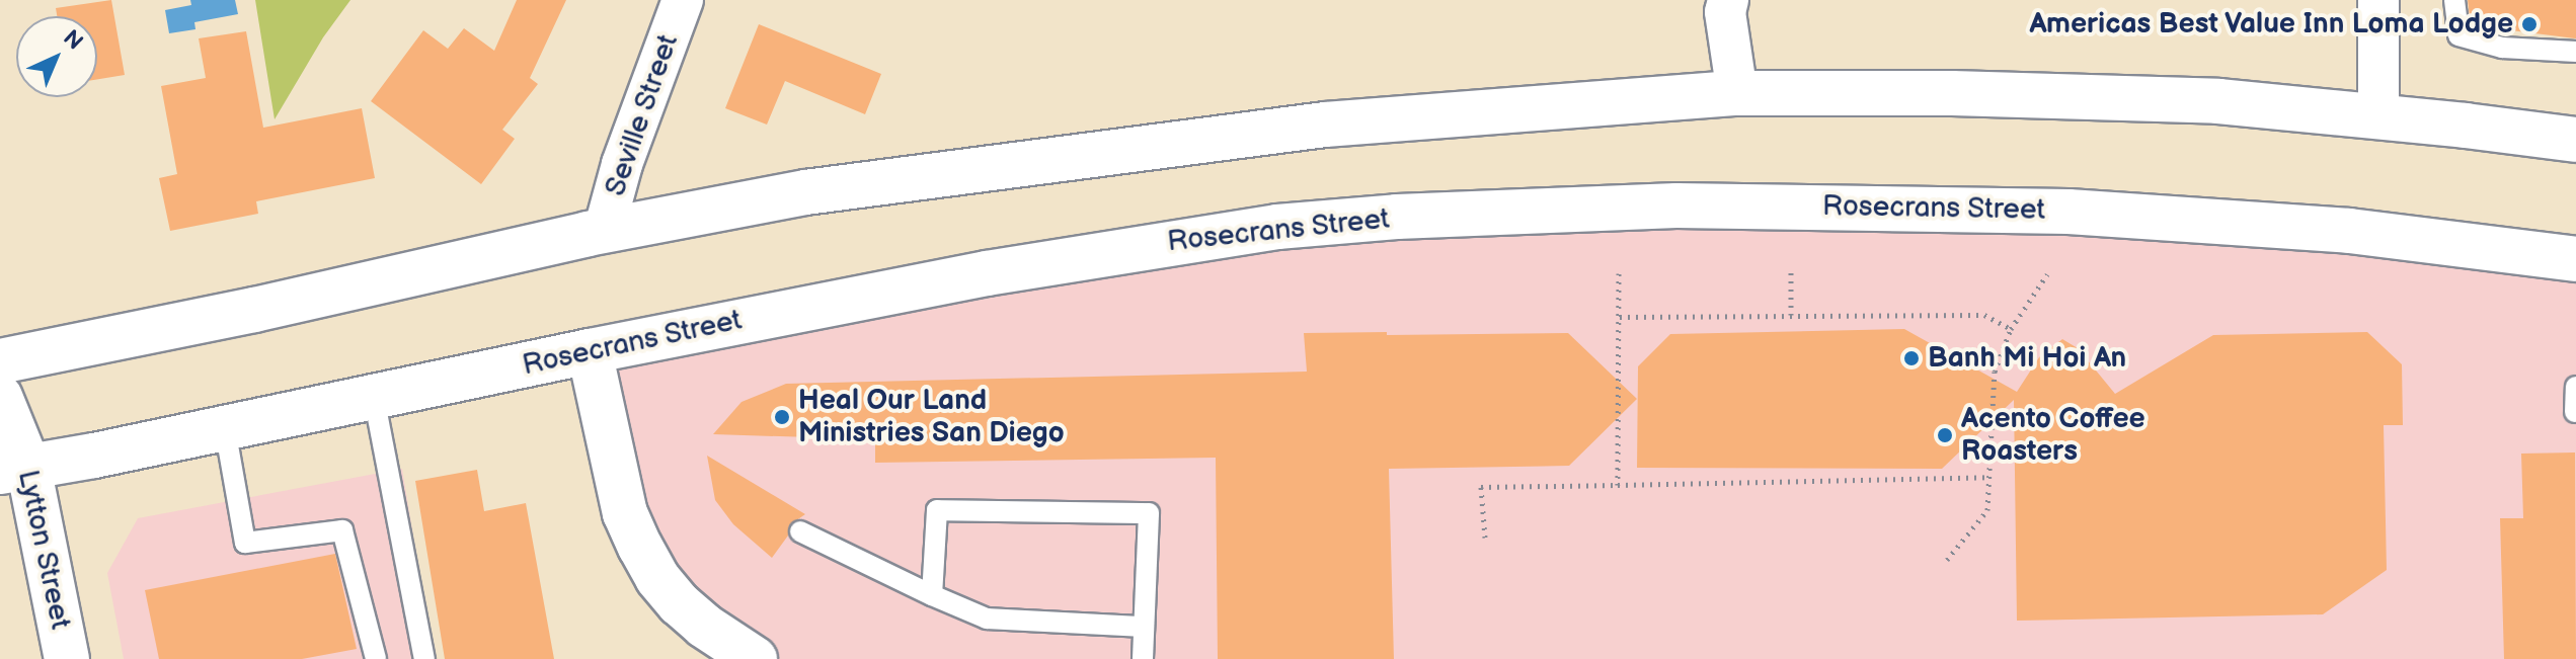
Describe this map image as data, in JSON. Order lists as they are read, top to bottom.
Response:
{
  "streets": {
    "main road": ["Rosecrans Street", "Lytton Street"],
    "street": ["Seville Street"]
  },
  "crossings": [
    ["Rosecrans Street", "Lytton Street"]
  ],
  "places": [
    "Americas Best Value Inn Loma Lodge",
    "Banh Mi Hoi An",
    "Heal Our Land Ministries San Diego",
    "Acento Coffee Roasters"
  ],
  "north": "top right"
}
